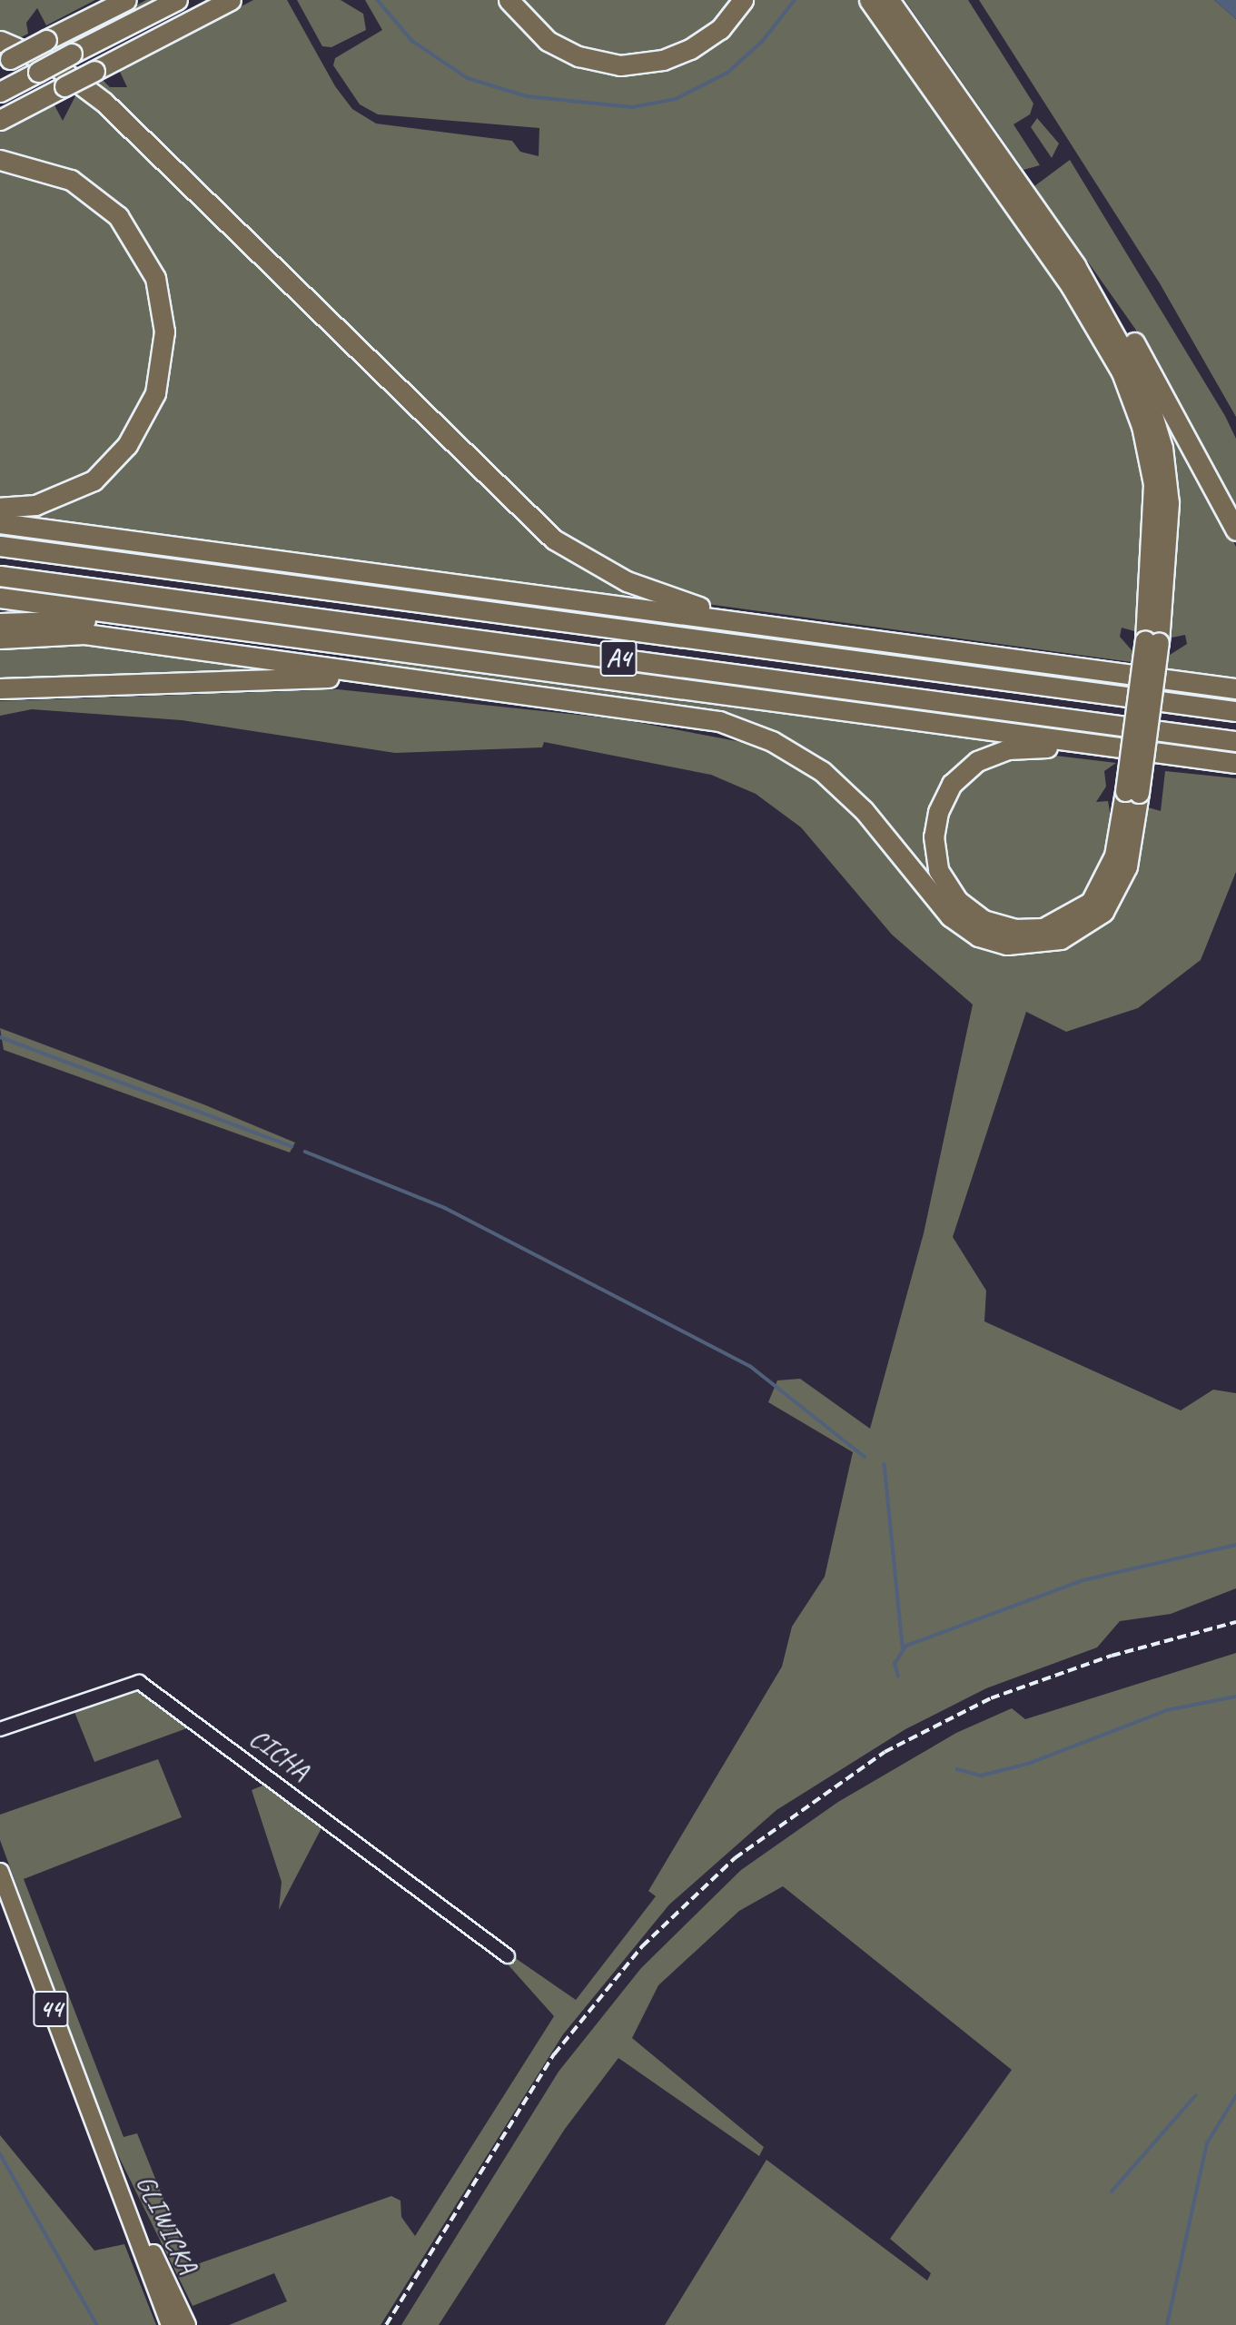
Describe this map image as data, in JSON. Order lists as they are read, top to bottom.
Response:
{
  "streets": {
    "highway": ["A4"],
    "main road": ["44", "GLIWICKA"],
    "street": ["CICHA"]
  }
}
